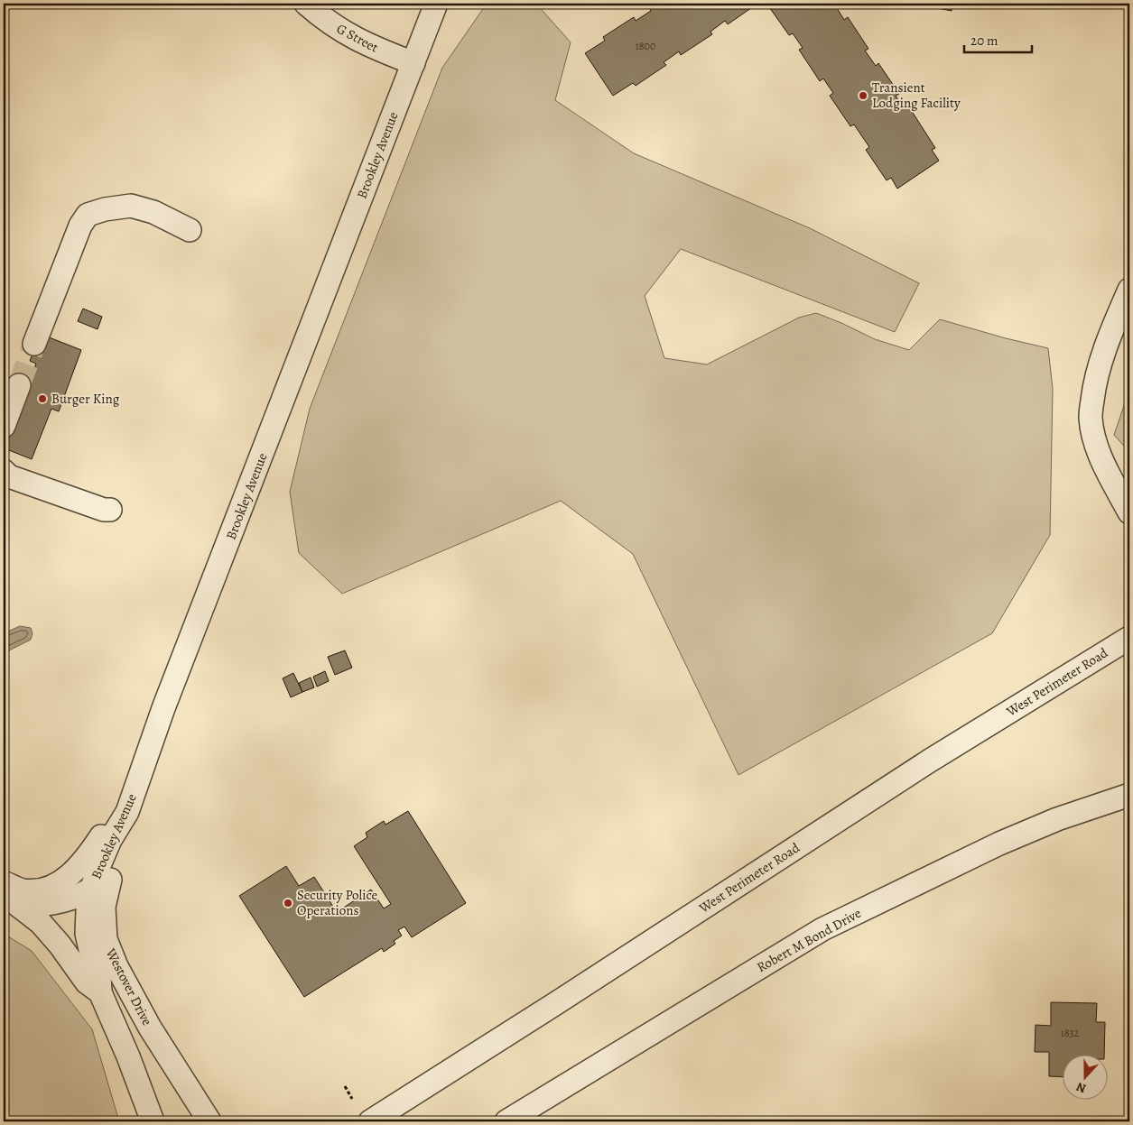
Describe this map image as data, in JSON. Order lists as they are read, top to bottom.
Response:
{
  "streets": {
    "street": [
      "G Street",
      "Brookley Avenue",
      "West Perimeter Road",
      "Robert M Bond Drive",
      "Westover Drive"
    ]
  },
  "crossings": [
    ["G Street", "Brookley Avenue"],
    ["Brookley Avenue", "Westover Drive"]
  ],
  "places": ["Transient Lodging Facility", "Burger King", "Security Police Operations"],
  "house_numbers": ["1800", "1832"],
  "scale_bar": "20 m",
  "north": "bottom"
}
